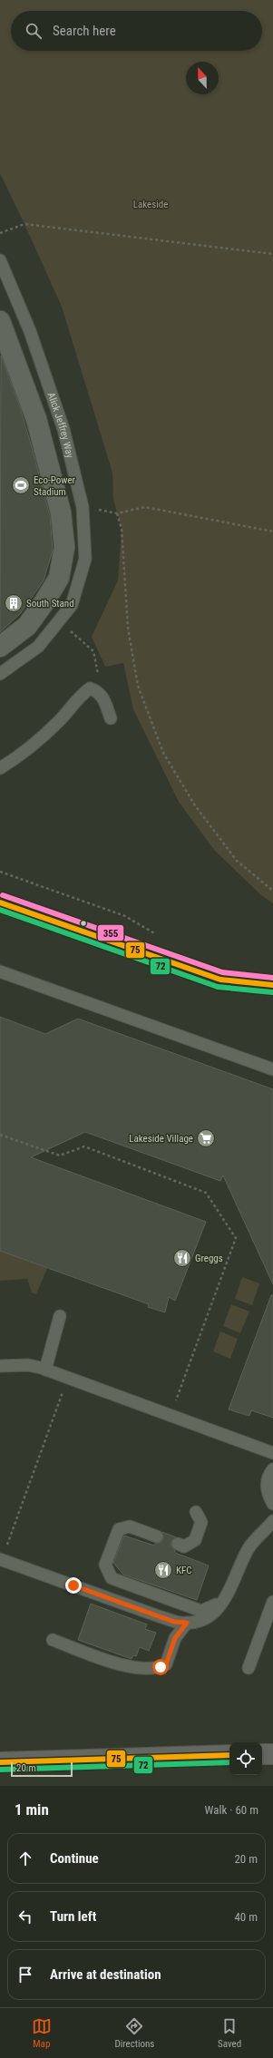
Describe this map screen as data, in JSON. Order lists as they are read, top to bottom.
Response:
{
  "streets": {
    "lane": ["Alick Jeffrey Way"]
  },
  "parks": ["Lakeside"],
  "places": {
    "sports": ["Eco-Power Stadium"],
    "building": ["South Stand"],
    "supermarket": ["Lakeside Village"],
    "restaurant": ["Greggs", "KFC"]
  },
  "lines": ["transit line 355", "transit line 75", "transit line 72"],
  "scale_bar": "20 m",
  "north": "top",
  "page": {
    "search": "Search here",
    "scale": "20 m",
    "heading": ["1 min", "Walk · 60 m"],
    "list": [
      ["Continue", "20 m"],
      ["Turn left", "40 m"],
      "Arrive at destination"
    ],
    "nav": ["Map", "Directions", "Saved"]
  }
}
